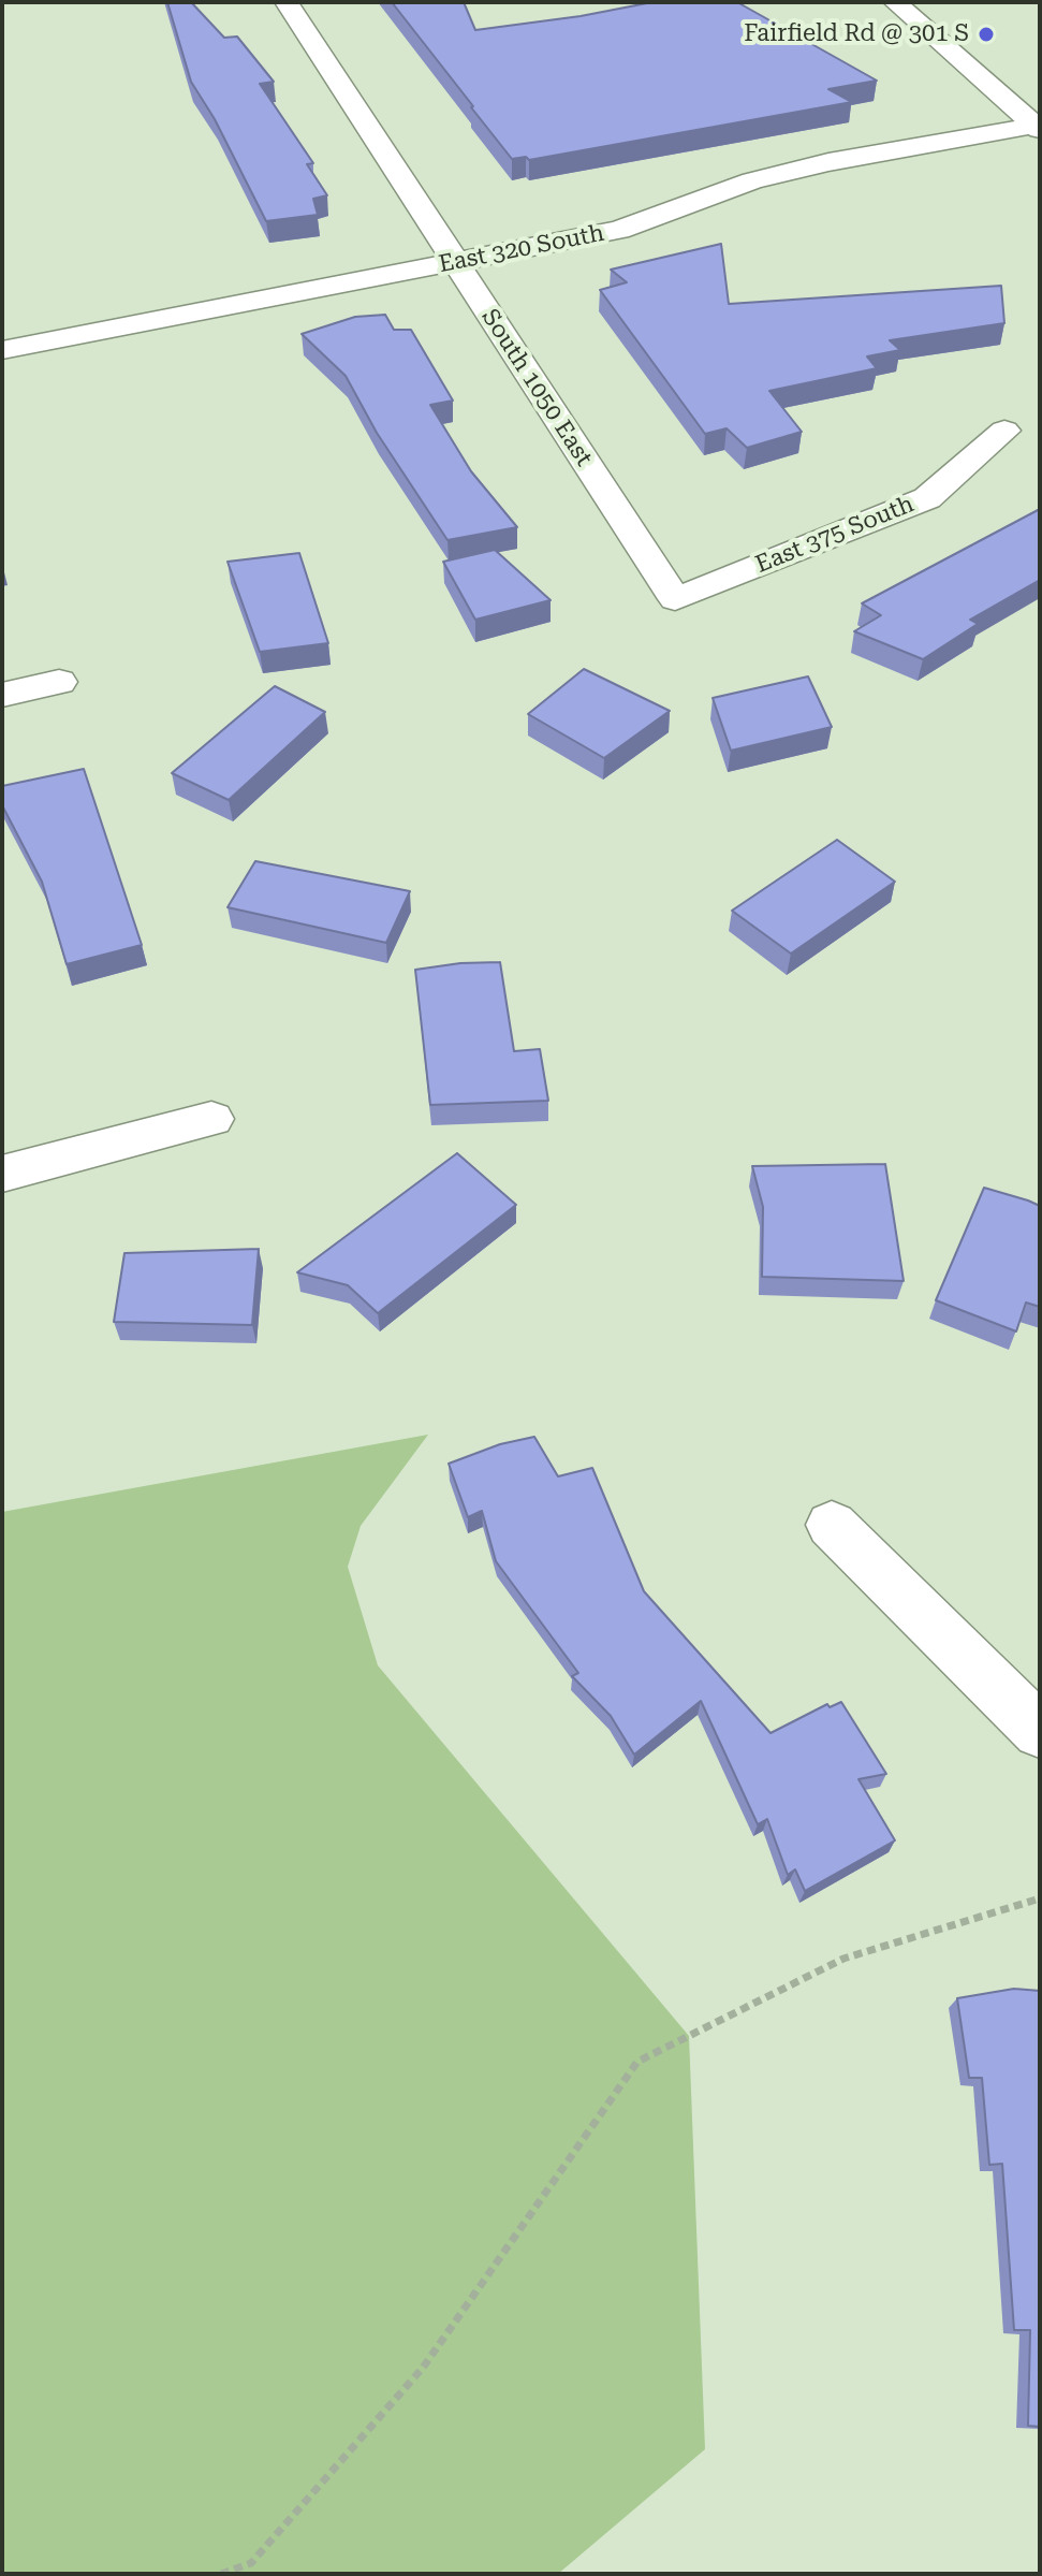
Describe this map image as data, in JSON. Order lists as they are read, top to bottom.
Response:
{
  "streets": {
    "street": ["East 320 South", "South 1050 East", "East 375 South"]
  },
  "crossings": [
    ["East 320 South", "South 1050 East"],
    ["South 1050 East", "East 375 South"]
  ],
  "places": ["Fairfield Rd @ 301 S"]
}
